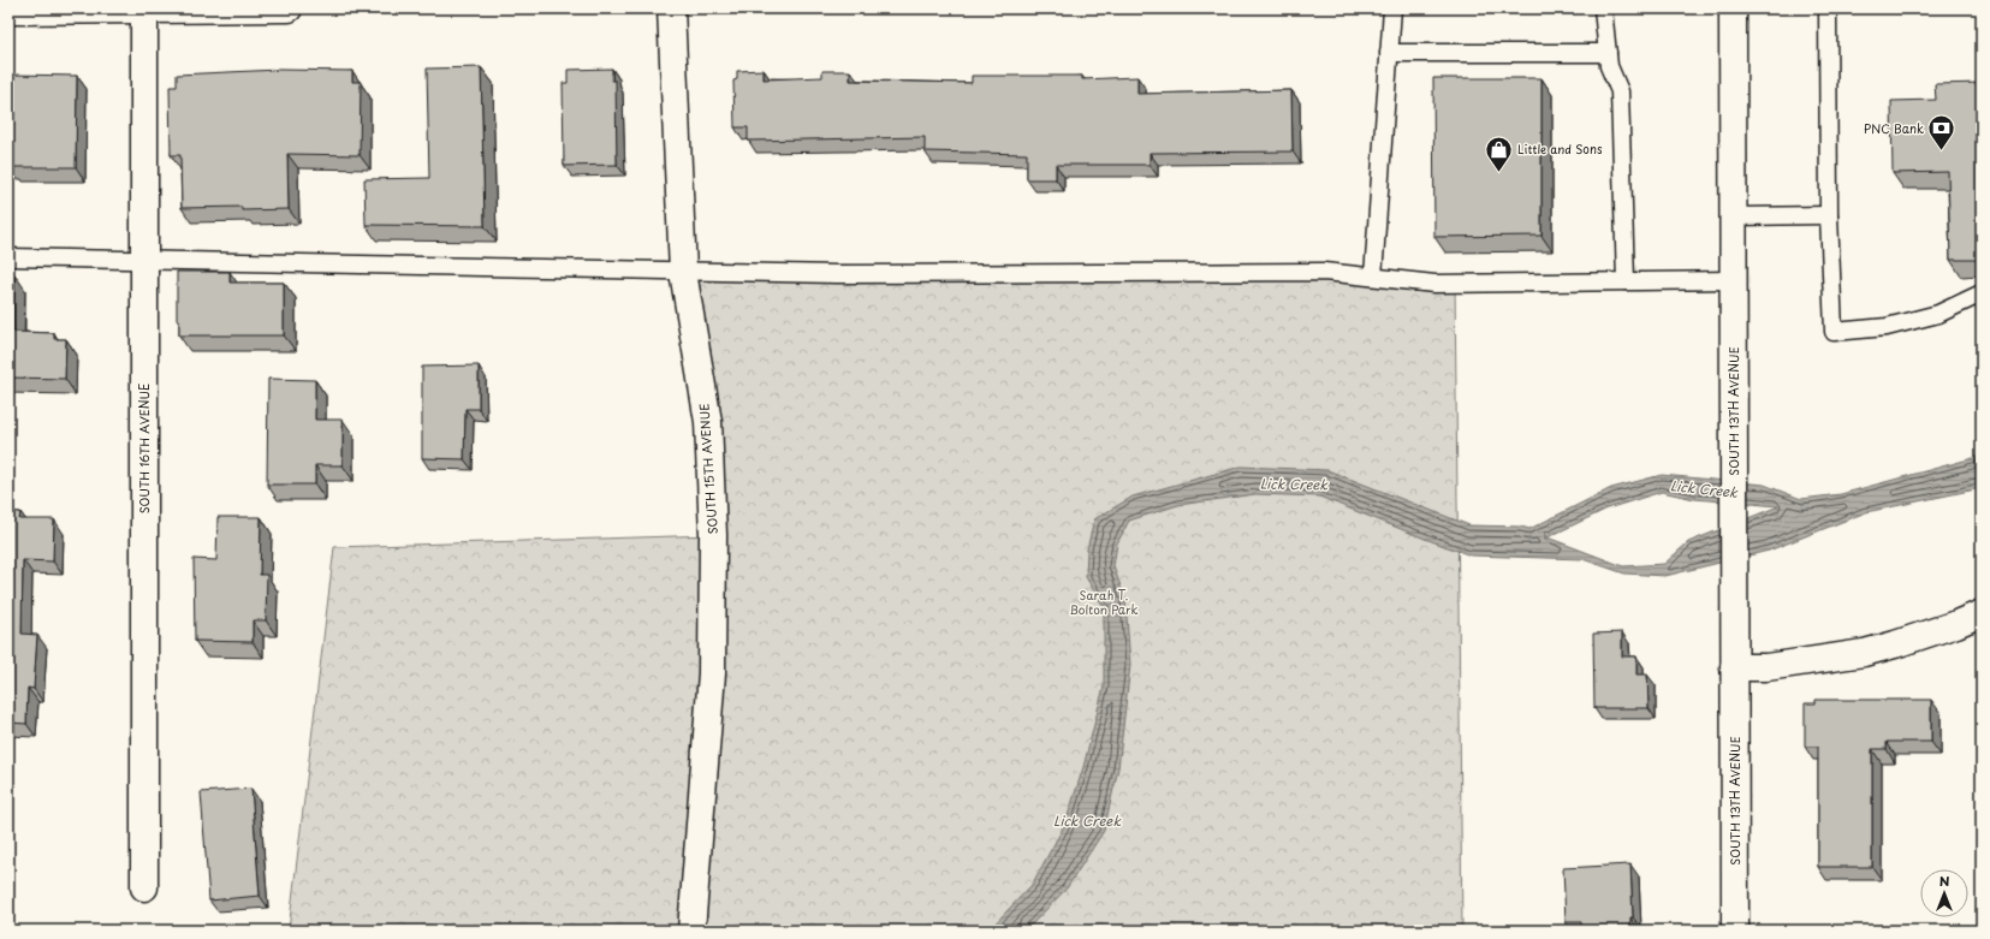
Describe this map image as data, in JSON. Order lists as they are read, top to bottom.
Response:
{
  "streets": {
    "street": ["SOUTH 13TH AVENUE", "SOUTH 16TH AVENUE", "SOUTH 15TH AVENUE"]
  },
  "water": ["Lick Creek"],
  "parks": ["Sarah T. Bolton Park"],
  "places": {
    "bank": ["PNC Bank"],
    "shop": ["Little and Sons"]
  },
  "north": "top"
}
